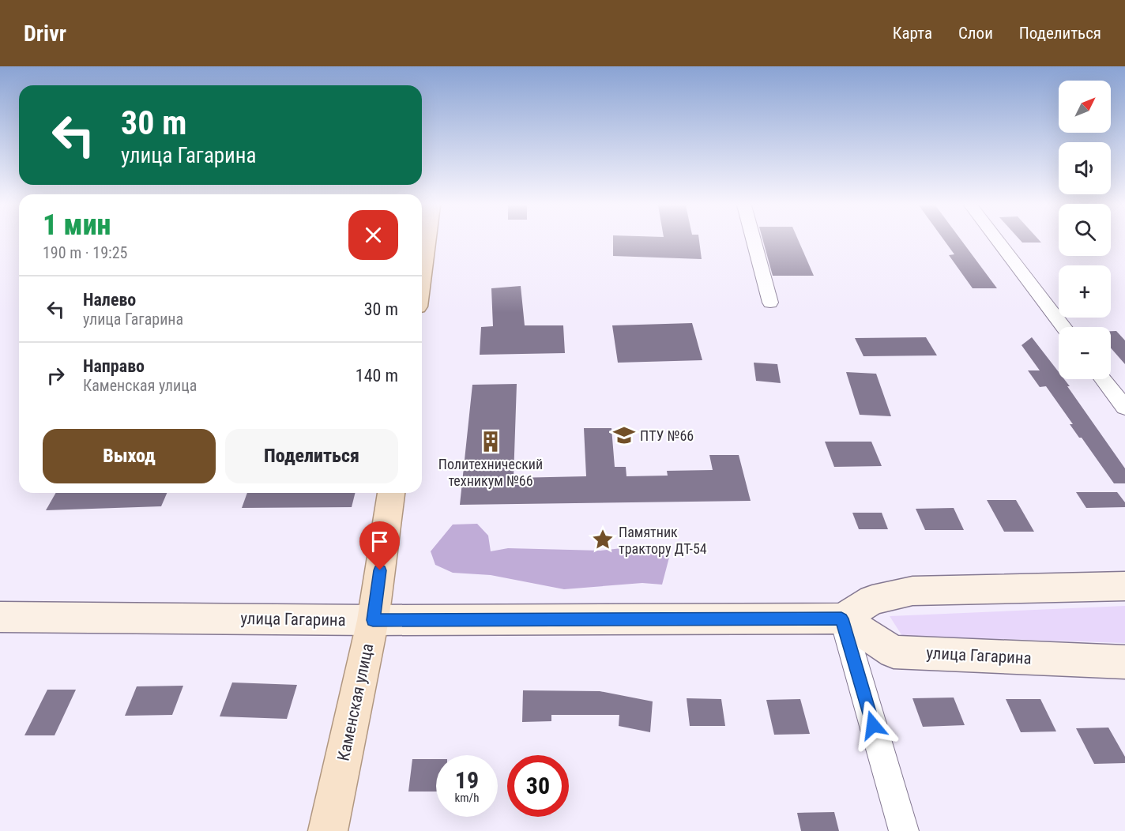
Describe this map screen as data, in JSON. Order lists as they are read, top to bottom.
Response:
{
  "streets": {
    "main road": ["Каменская улица"],
    "street": ["улица Гагарина"]
  },
  "crossings": [
    ["улица Гагарина", "Каменская улица"]
  ],
  "places": {
    "school or university": ["ПТУ №66"],
    "building": ["Политехнический техникум №66"],
    "place": ["Памятник трактору ДТ-54"]
  },
  "north": "top right",
  "page": {
    "header": "Drivr",
    "nav": ["Карта", "Слои", "Поделиться"],
    "map_buttons": ["+", "−"],
    "turn": ["30 m", "улица Гагарина"],
    "heading": ["1 мин", "190 m · 19:25"],
    "list": [
      {
        "name": "Налево",
        "note": "улица Гагарина",
        "value": "30 m"
      },
      {
        "name": "Направо",
        "note": "Каменская улица",
        "value": "140 m"
      }
    ],
    "buttons": ["Выход", "Поделиться"],
    "speed": "19 km/h",
    "limit": "30"
  }
}
